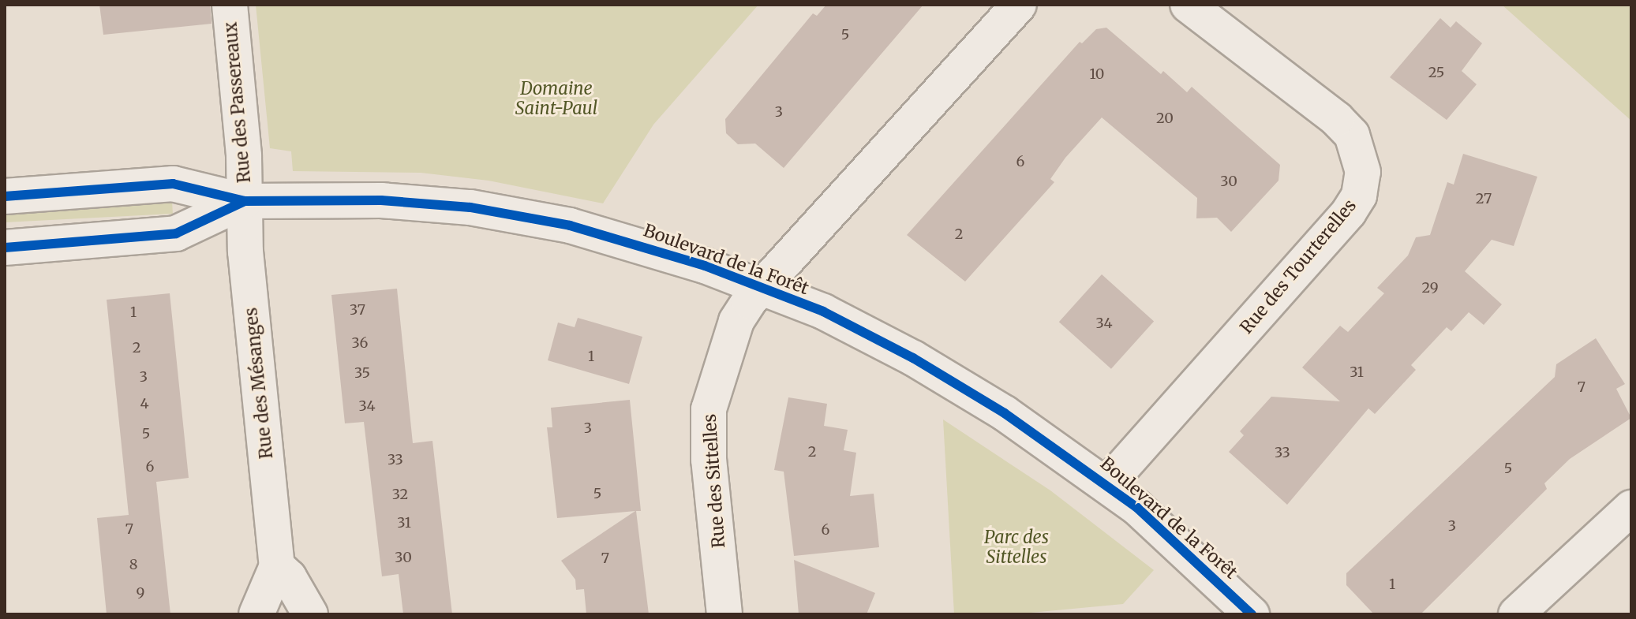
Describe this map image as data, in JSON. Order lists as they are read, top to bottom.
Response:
{
  "streets": {
    "street": [
      "Rue des Passereaux",
      "Boulevard de la Forêt",
      "Rue des Tourterelles",
      "Rue des Mésanges",
      "Rue des Sittelles"
    ]
  },
  "crossings": [
    ["Rue des Passereaux", "Boulevard de la Forêt"],
    ["Rue des Passereaux", "Rue des Mésanges"],
    ["Boulevard de la Forêt", "Rue des Tourterelles"],
    ["Boulevard de la Forêt", "Rue des Mésanges"],
    ["Boulevard de la Forêt", "Rue des Sittelles"]
  ],
  "parks": ["Domaine Saint-Paul", "Parc des Sittelles"],
  "house_numbers": [
    "5",
    "25",
    "10",
    "3",
    "20",
    "6",
    "30",
    "27",
    "2",
    "29",
    "37",
    "1",
    "34",
    "36",
    "2",
    "1",
    "31",
    "35",
    "3",
    "7",
    "4",
    "34",
    "3",
    "5",
    "2",
    "33",
    "33",
    "6",
    "5",
    "5",
    "32",
    "31",
    "3",
    "7",
    "6",
    "30",
    "7",
    "8",
    "1",
    "9"
  ]
}
